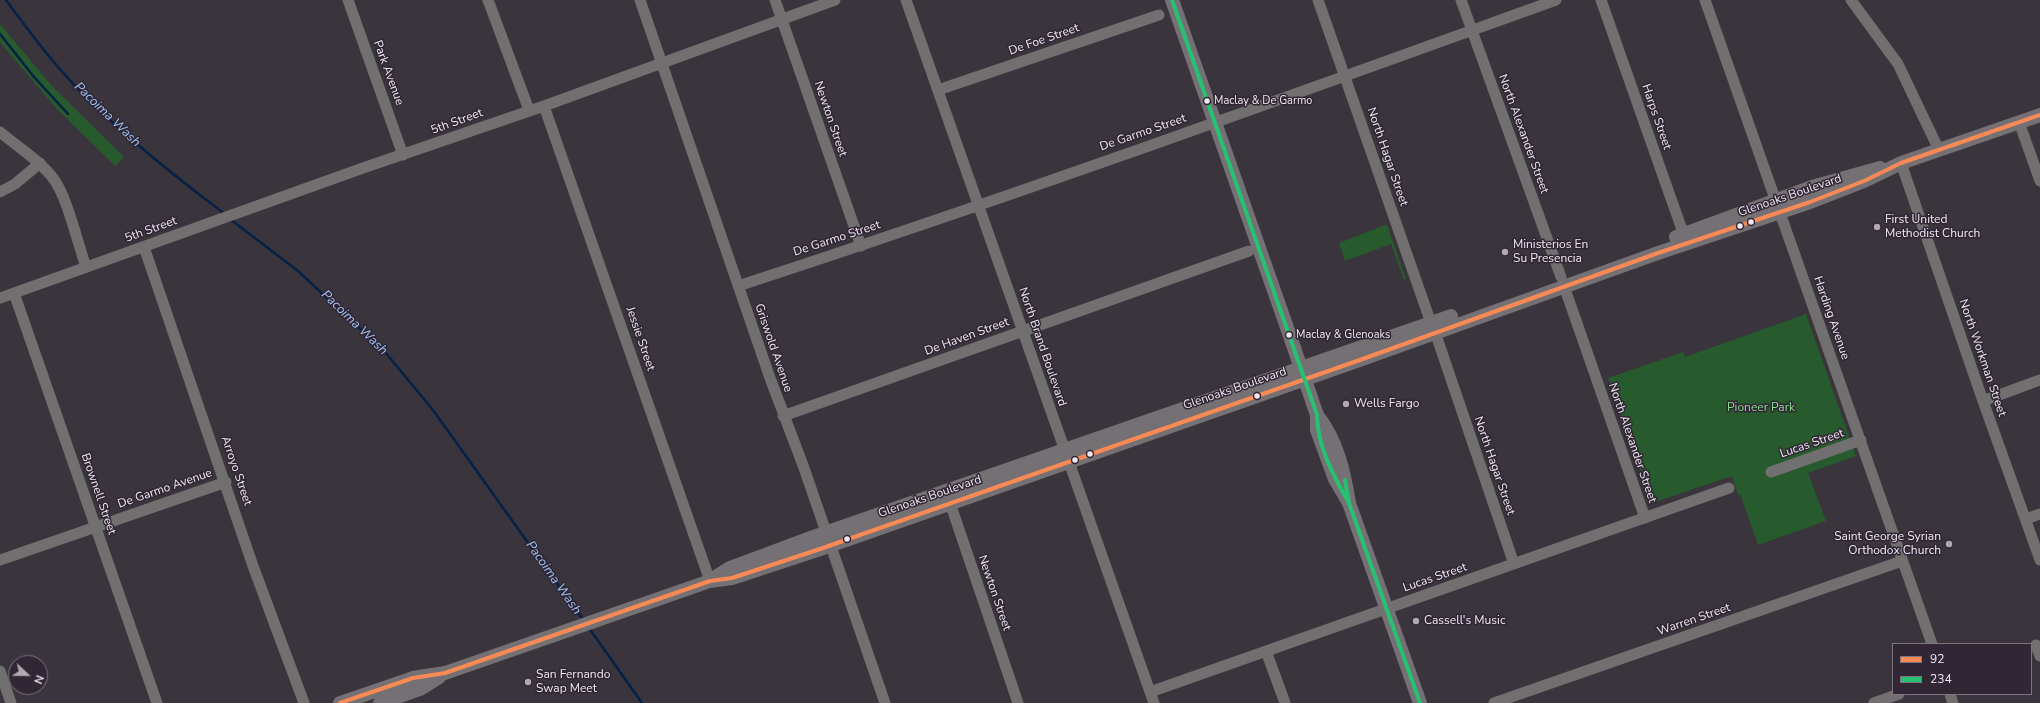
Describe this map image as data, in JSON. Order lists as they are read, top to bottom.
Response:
{
  "streets": {
    "main road": ["Glenoaks Boulevard"],
    "street": [
      "De Foe Street",
      "Park Avenue",
      "Harps Street",
      "Newton Street",
      "5th Street",
      "De Garmo Street",
      "North Alexander Street",
      "North Hagar Street",
      "Harding Avenue",
      "De Haven Street",
      "Jessie Street",
      "North Brand Boulevard",
      "Griswold Avenue",
      "North Workman Street",
      "Lucas Street",
      "Arroyo Street",
      "De Garmo Avenue",
      "Brownell Street",
      "Warren Street"
    ]
  },
  "crossings": [
    ["De Foe Street", "North Brand Boulevard"],
    ["Park Avenue", "5th Street"],
    ["Harps Street", "Glenoaks Boulevard"],
    ["Newton Street", "5th Street"],
    ["Newton Street", "De Garmo Street"],
    ["Newton Street", "Glenoaks Boulevard"],
    ["5th Street", "Jessie Street"],
    ["5th Street", "Griswold Avenue"],
    ["5th Street", "Arroyo Street"],
    ["5th Street", "Brownell Street"],
    ["De Garmo Street", "North Alexander Street"],
    ["De Garmo Street", "North Hagar Street"],
    ["De Garmo Street", "North Brand Boulevard"],
    ["De Garmo Street", "Griswold Avenue"],
    ["North Alexander Street", "Glenoaks Boulevard"],
    ["North Alexander Street", "Lucas Street"],
    ["North Hagar Street", "Glenoaks Boulevard"],
    ["North Hagar Street", "Lucas Street"],
    ["Glenoaks Boulevard", "Harding Avenue"],
    ["Glenoaks Boulevard", "Jessie Street"],
    ["Glenoaks Boulevard", "North Brand Boulevard"],
    ["Glenoaks Boulevard", "Griswold Avenue"],
    ["Glenoaks Boulevard", "North Workman Street"],
    ["Harding Avenue", "Lucas Street"],
    ["Harding Avenue", "Warren Street"],
    ["De Haven Street", "North Brand Boulevard"],
    ["De Haven Street", "Griswold Avenue"],
    ["North Brand Boulevard", "Lucas Street"],
    ["Arroyo Street", "De Garmo Avenue"],
    ["De Garmo Avenue", "Brownell Street"]
  ],
  "water": ["Pacoima Wash"],
  "parks": ["Pioneer Park"],
  "places": [
    "Maclay & De Garmo",
    "First United Methodist Church",
    "Ministerios En Su Presencia",
    "Maclay & Glenoaks",
    "Wells Fargo",
    "Saint George Syrian Orthodox Church",
    "Cassell's Music",
    "San Fernando Swap Meet"
  ],
  "lines": ["transit line 234", "transit line 92"],
  "legend": ["92", "234"],
  "north": "right"
}
